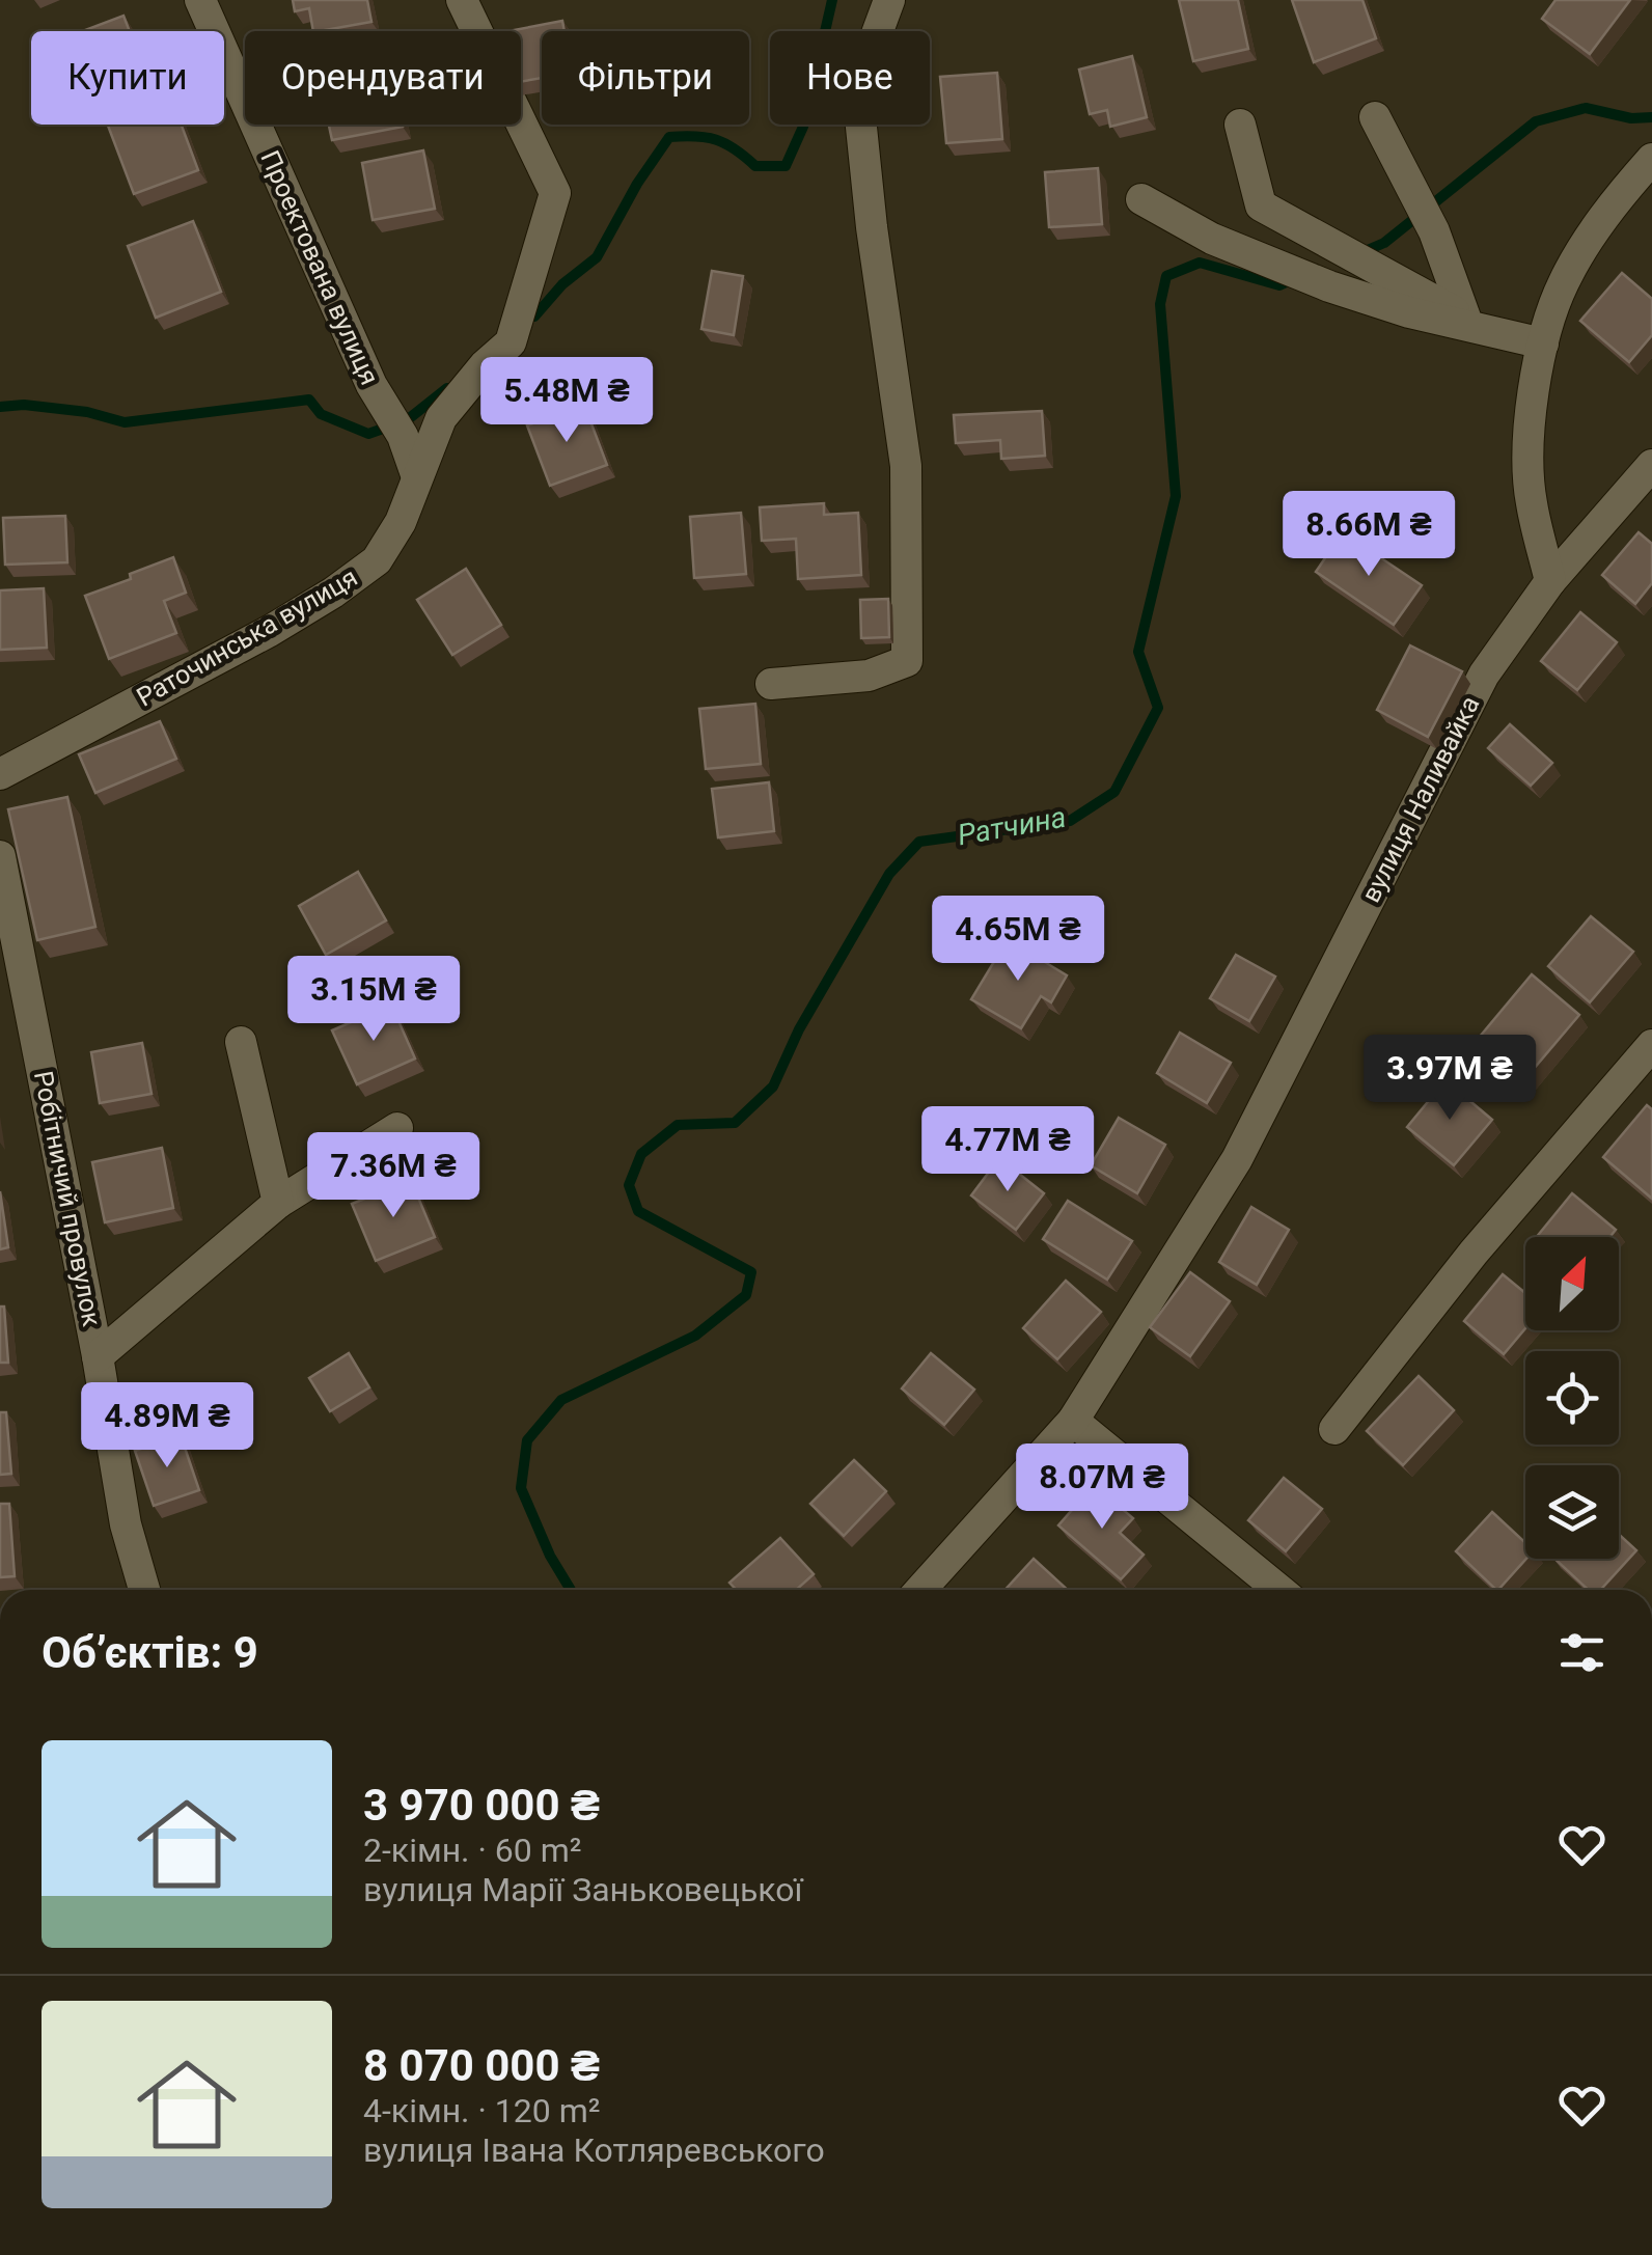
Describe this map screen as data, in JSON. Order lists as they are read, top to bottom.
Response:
{
  "streets": {
    "street": [
      "Проектована вулиця",
      "Раточинська вулиця",
      "вулиця Наливайка",
      "Робітничий провулок"
    ]
  },
  "crossings": [
    ["Проектована вулиця", "Раточинська вулиця"]
  ],
  "water": ["Ратчина"],
  "north": "top right",
  "page": {
    "chip": [
      "Купити",
      "Орендувати",
      "Фільтри",
      "Нове"
    ],
    "price": [
      "5.48M ₴",
      "8.66M ₴",
      "4.65M ₴",
      "3.15M ₴",
      "3.97M ₴",
      "4.77M ₴",
      "7.36M ₴",
      "4.89M ₴",
      "8.07M ₴"
    ],
    "heading": "Об’єктів: 9",
    "list": [
      {
        "name": "3 970 000 ₴",
        "note": "2-кімн. · 60 m² · вулиця Марії Заньковецької"
      },
      {
        "name": "8 070 000 ₴",
        "note": "4-кімн. · 120 m² · вулиця Івана Котляревського"
      }
    ]
  }
}
